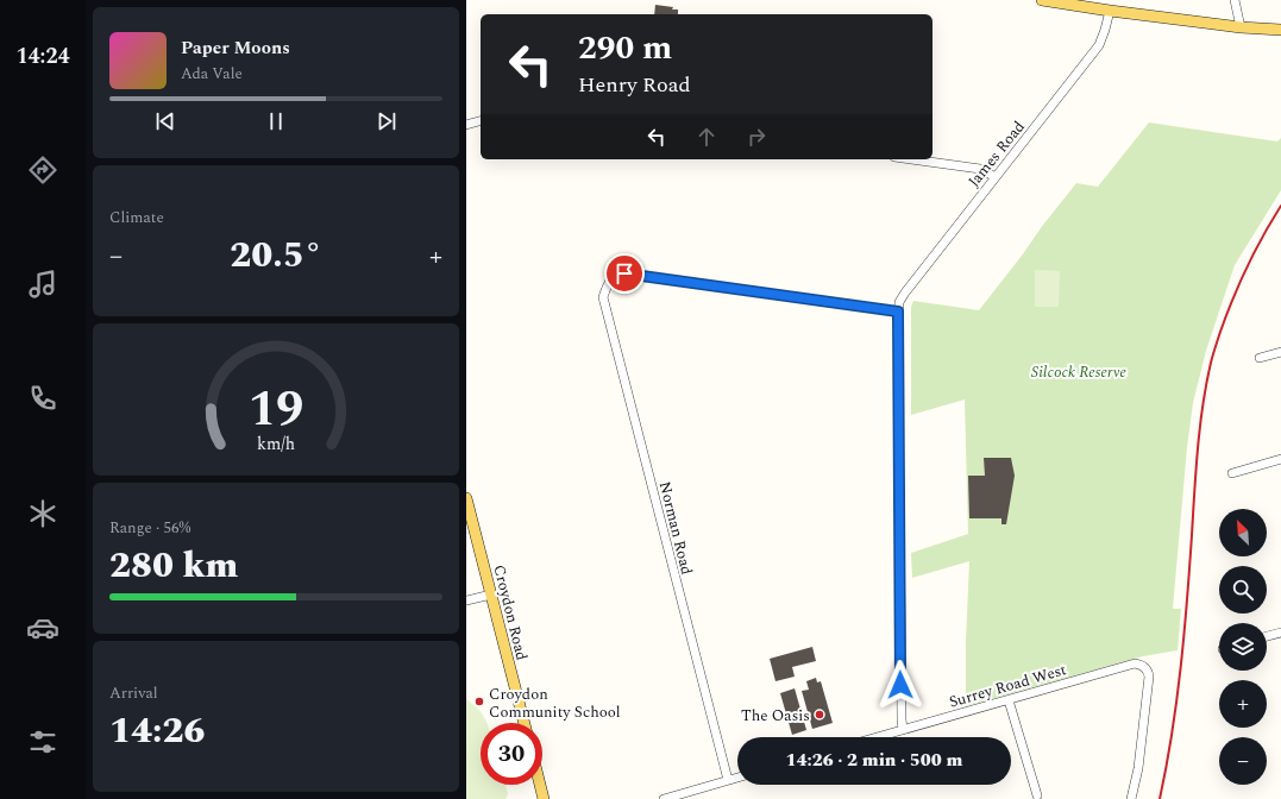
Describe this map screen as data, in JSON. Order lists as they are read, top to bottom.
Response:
{
  "streets": {
    "main road": ["Croydon Road"],
    "street": ["James Road", "Norman Road", "Surrey Road West"]
  },
  "crossings": [
    ["James Road", "Norman Road"]
  ],
  "parks": ["Silcock Reserve"],
  "places": ["Croydon Community School", "The Oasis"],
  "north": "top left",
  "page": {
    "tabs": "14:24",
    "turn": ["290 m", "Henry Road"],
    "song": ["Paper Moons", "Ada Vale"],
    "tile": [
      "Climate",
      ["Range · 56%", "280 km"],
      ["Arrival", "14:26"]
    ],
    "heat": ["−", "20.5°", "+"],
    "map_buttons": ["+", "−"],
    "limit": "30",
    "trip": "14:26 · 2 min · 500 m",
    "gauge": ["19", "km/h"]
  }
}
